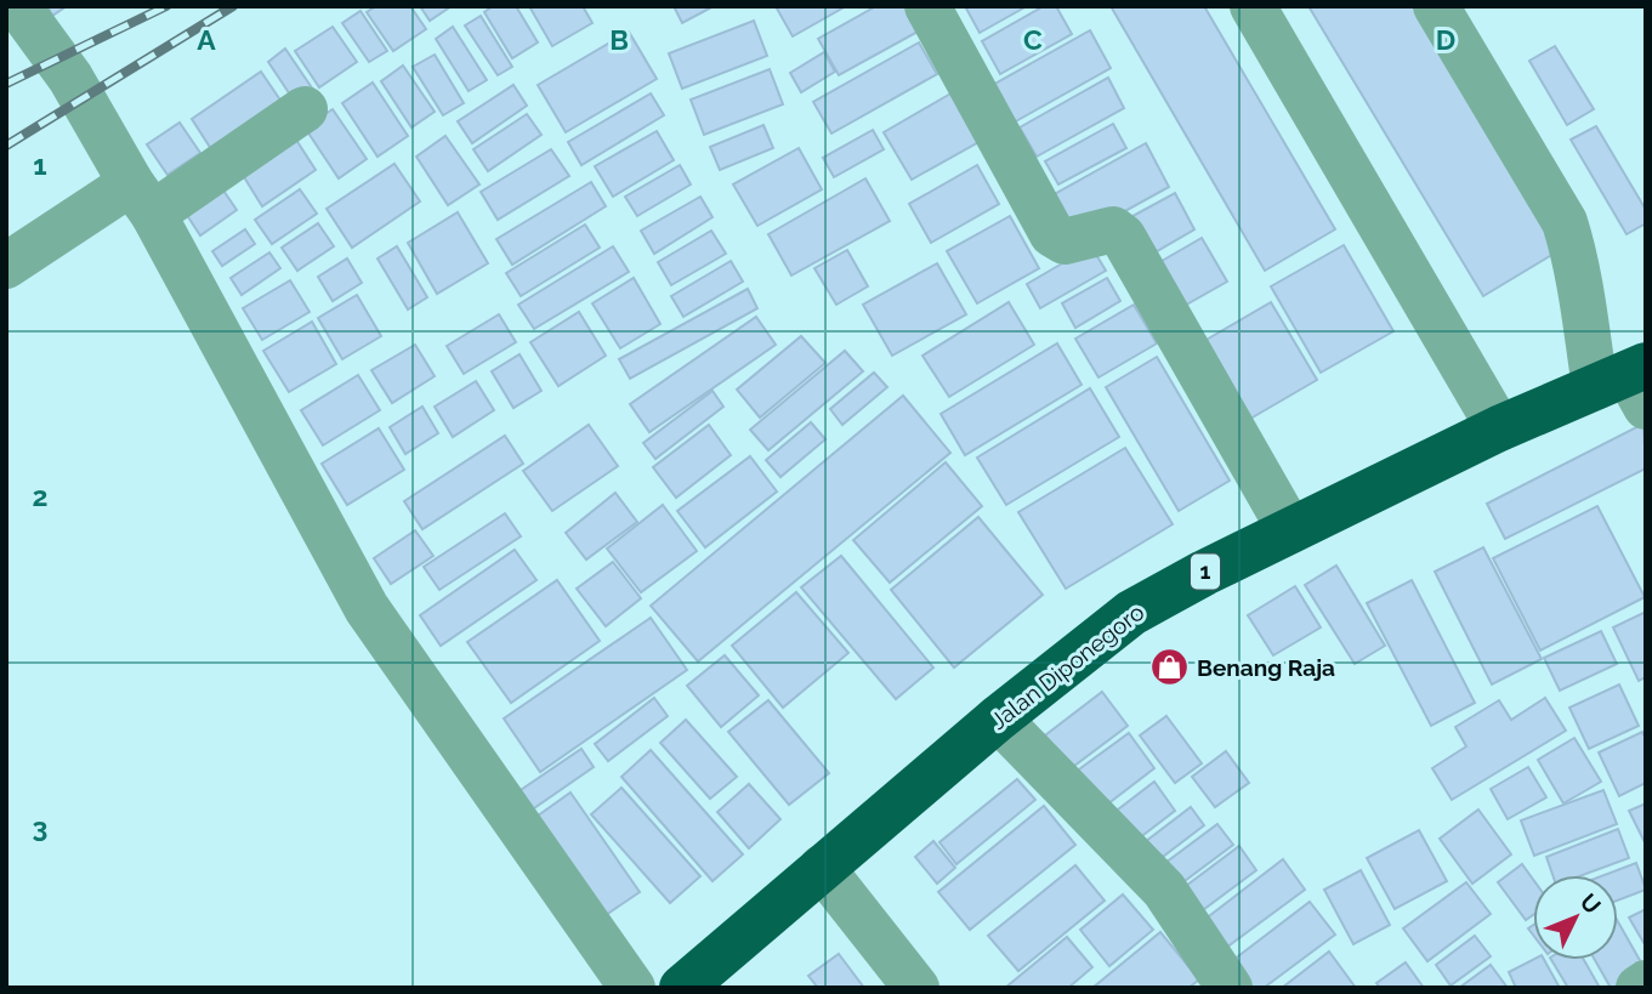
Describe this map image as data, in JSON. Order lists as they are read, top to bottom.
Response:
{
  "streets": {
    "highway": ["1", "Jalan Diponegoro"]
  },
  "places": {
    "shop": ["Benang Raja"]
  },
  "north": "top right",
  "grid": {
    "columns": [
      "A",
      "B",
      "C",
      "D"
    ],
    "rows": ["1", "2", "3"]
  }
}
